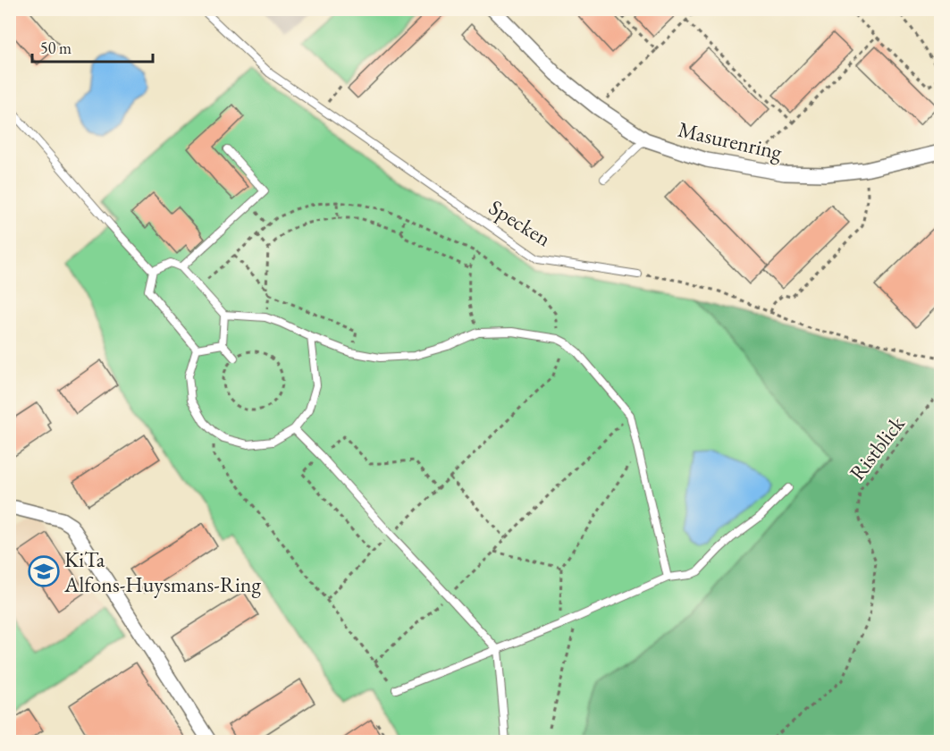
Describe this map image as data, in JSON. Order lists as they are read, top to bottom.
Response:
{
  "streets": {
    "street": ["Masurenring"],
    "lane": ["Specken"],
    "path": ["Ristblick"]
  },
  "places": {
    "school or university": ["KiTa Alfons-Huysmans-Ring"]
  },
  "scale_bar": "50 m"
}
